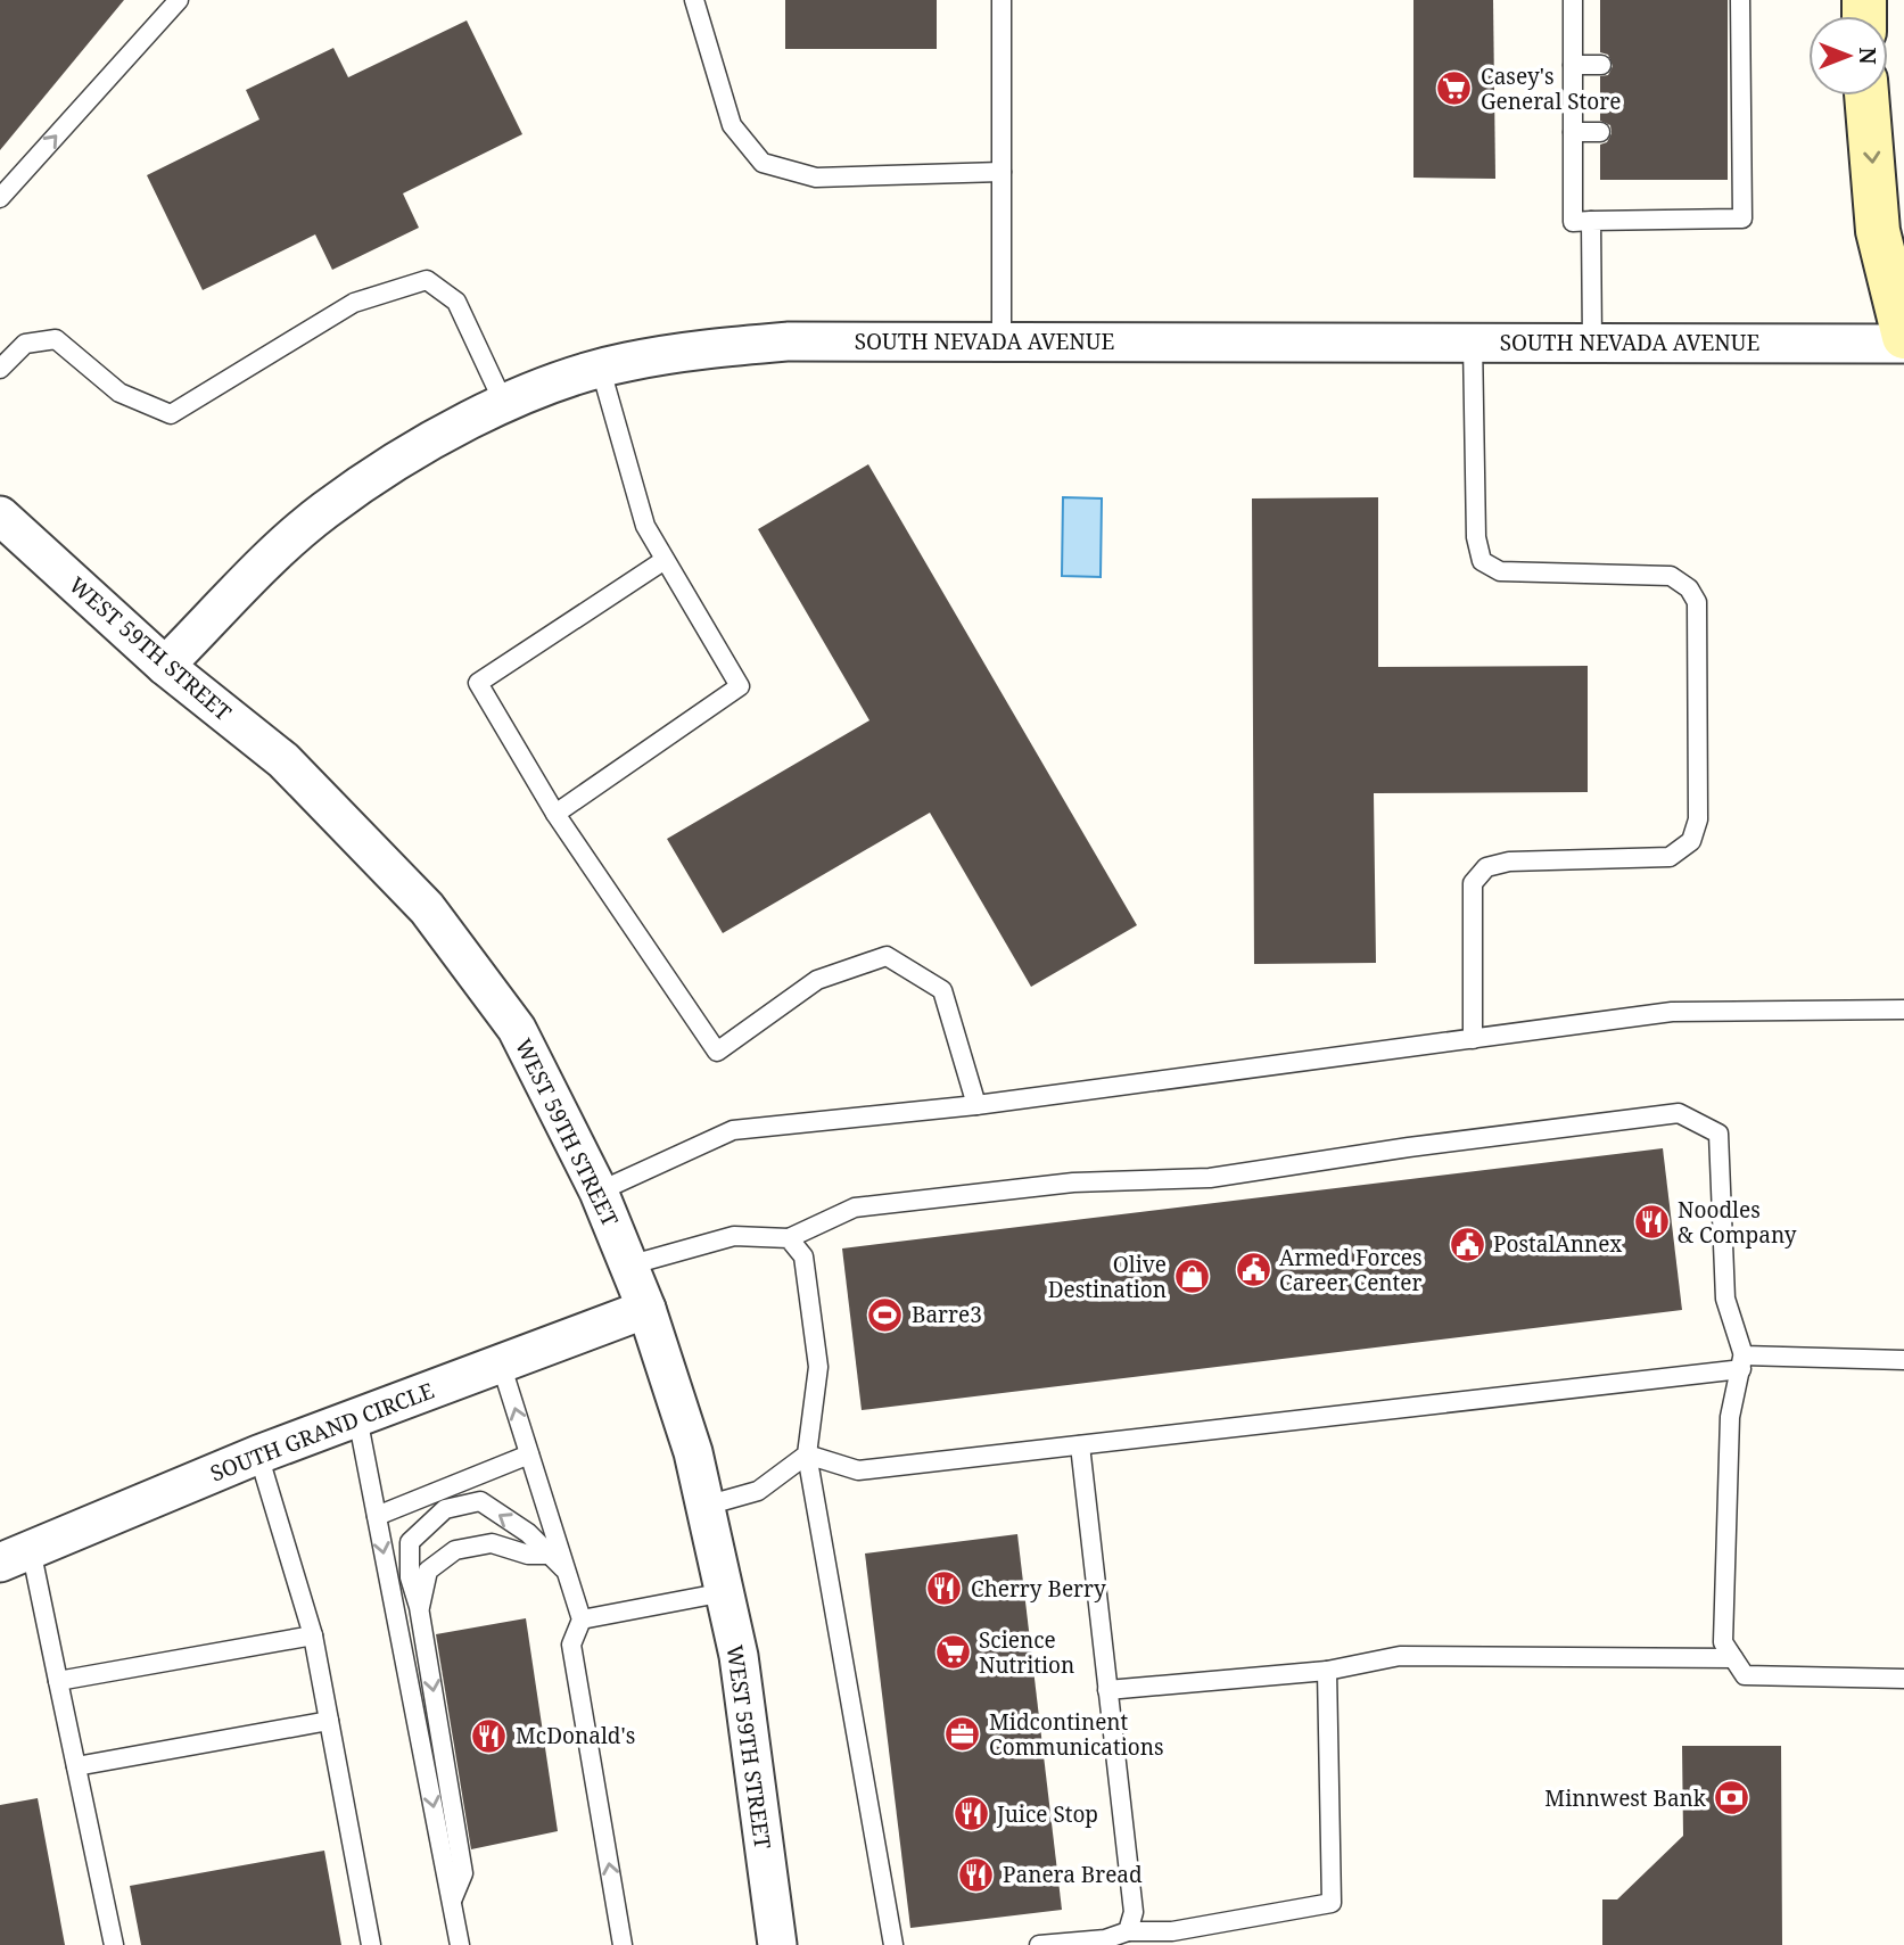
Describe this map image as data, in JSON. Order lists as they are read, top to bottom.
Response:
{
  "streets": {
    "street": ["SOUTH NEVADA AVENUE", "WEST 59TH STREET", "SOUTH GRAND CIRCLE"]
  },
  "crossings": [
    ["SOUTH NEVADA AVENUE", "WEST 59TH STREET"],
    ["WEST 59TH STREET", "SOUTH GRAND CIRCLE"]
  ],
  "places": {
    "supermarket": ["Casey's General Store", "Science Nutrition"],
    "restaurant": [
      "Noodles & Company",
      "Cherry Berry",
      "McDonald's",
      "Juice Stop",
      "Panera Bread"
    ],
    "public building": ["PostalAnnex", "Armed Forces Career Center"],
    "shop": ["Olive Destination"],
    "sports": ["Barre3"],
    "office": ["Midcontinent Communications"],
    "bank": ["Minnwest Bank"]
  },
  "north": "right"
}
